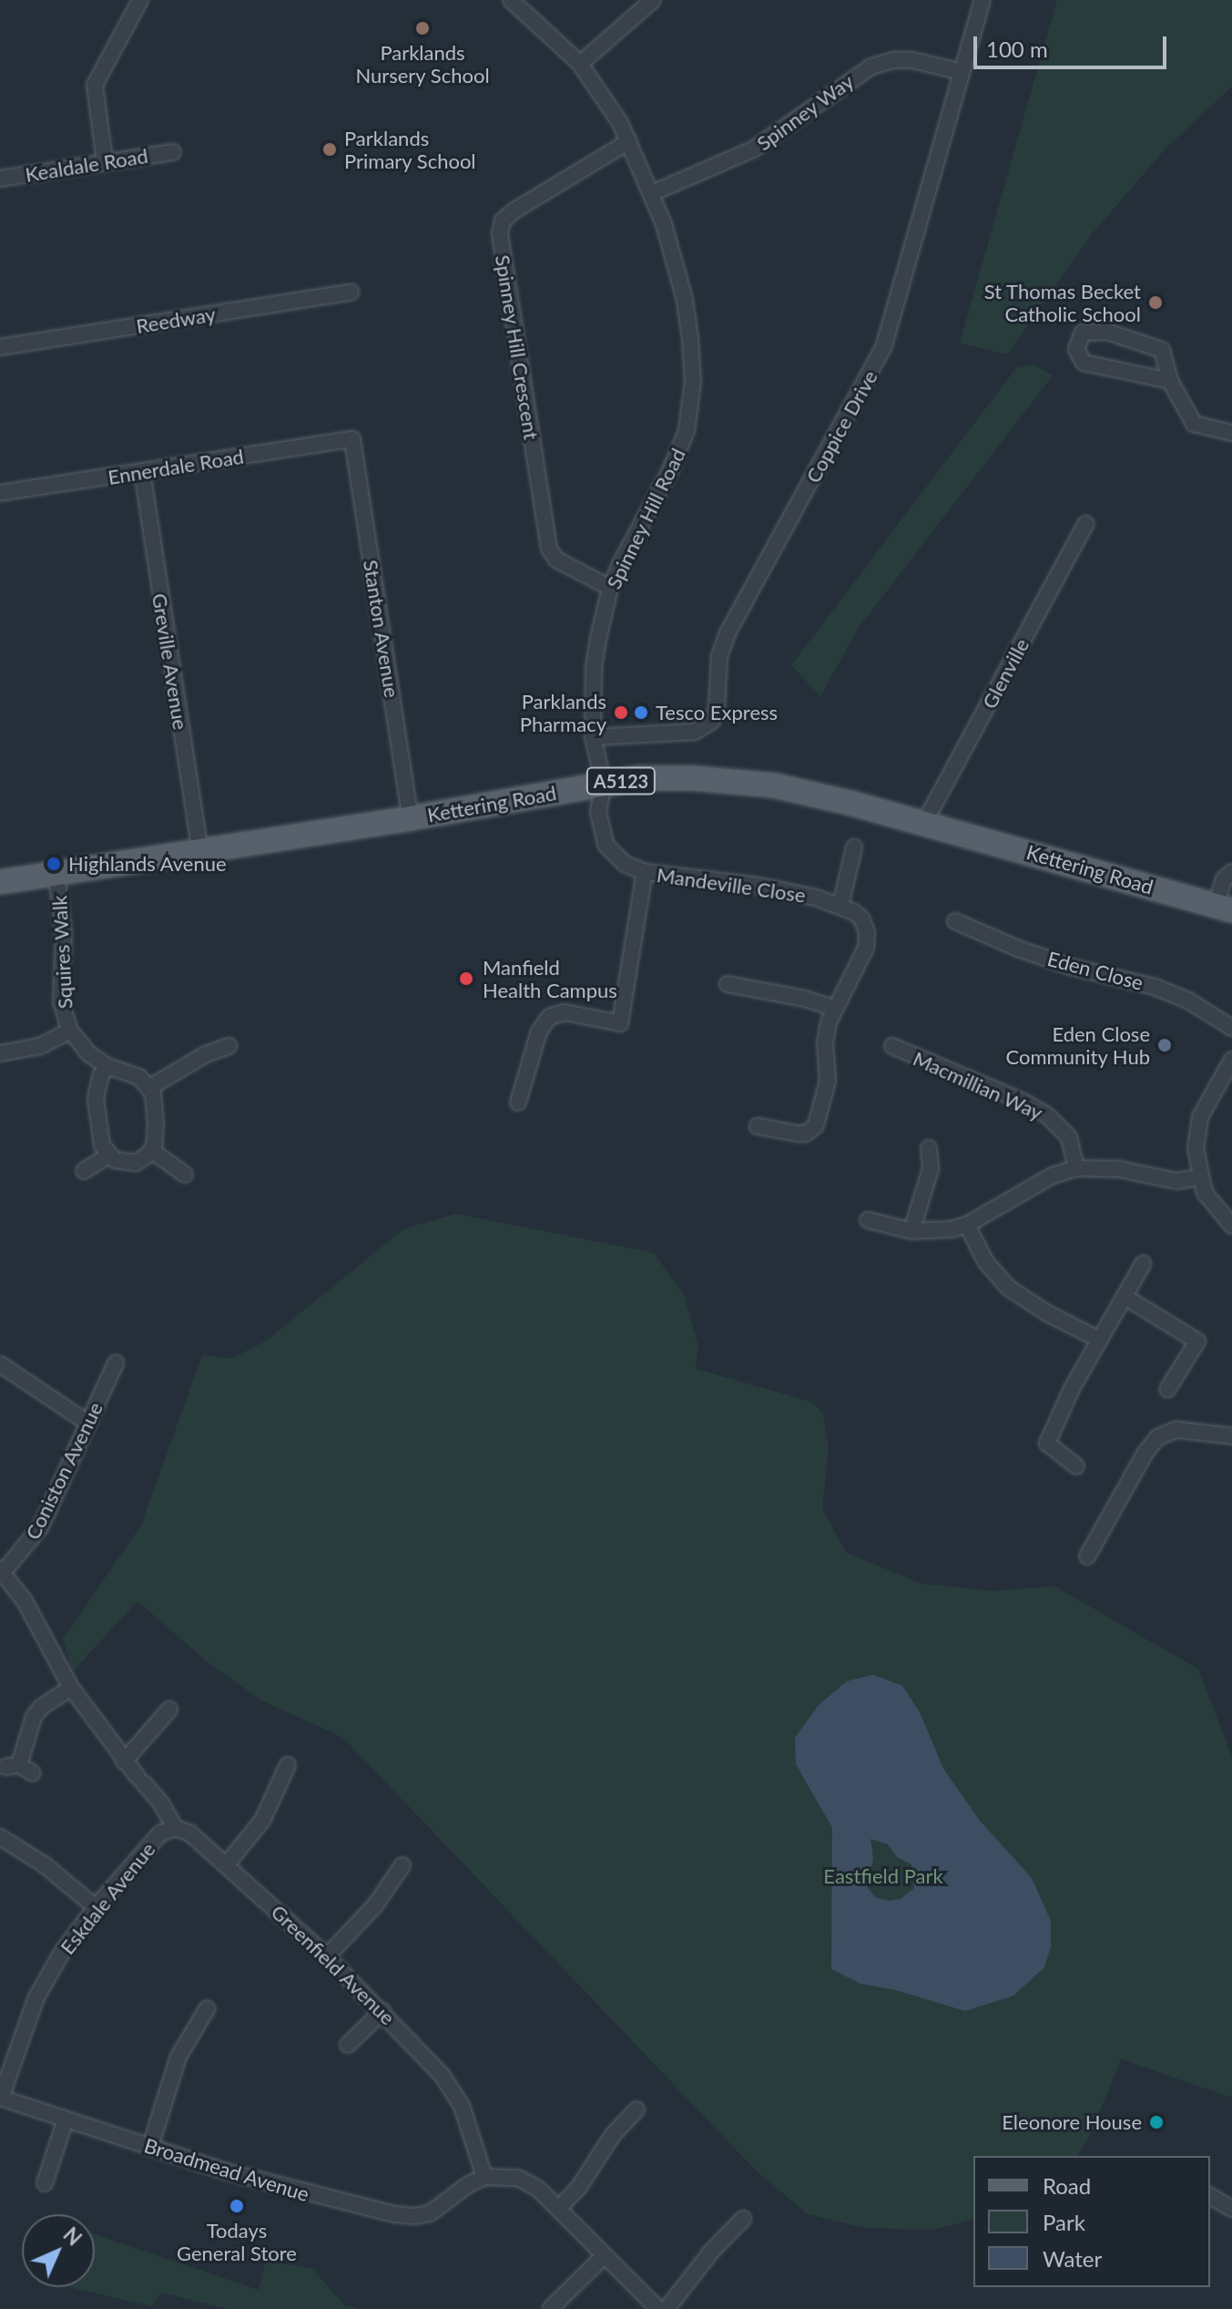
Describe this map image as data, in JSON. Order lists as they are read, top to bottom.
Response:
{
  "streets": {
    "main road": ["A5123", "Kettering Road"],
    "street": [
      "Spinney Way",
      "Kealdale Road",
      "Reedway",
      "Spinney Hill Crescent",
      "Coppice Drive",
      "Ennerdale Road",
      "Spinney Hill Road",
      "Stanton Avenue",
      "Greville Avenue",
      "Glenville",
      "Mandeville Close",
      "Squires Walk",
      "Eden Close",
      "Macmillian Way",
      "Coniston Avenue",
      "Eskdale Avenue",
      "Greenfield Avenue",
      "Broadmead Avenue"
    ]
  },
  "crossings": [
    ["Spinney Way", "Coppice Drive"],
    ["Spinney Way", "Spinney Hill Road"],
    ["Spinney Hill Crescent", "Spinney Hill Road"],
    ["Coppice Drive", "Spinney Hill Road"],
    ["Ennerdale Road", "Stanton Avenue"],
    ["Ennerdale Road", "Greville Avenue"],
    ["Spinney Hill Road", "Kettering Road"],
    ["Spinney Hill Road", "Mandeville Close"],
    ["Stanton Avenue", "Kettering Road"],
    ["Greville Avenue", "Kettering Road"],
    ["Glenville", "Kettering Road"],
    ["Kettering Road", "Mandeville Close"],
    ["Kettering Road", "Squires Walk"],
    ["Coniston Avenue", "Greenfield Avenue"],
    ["Eskdale Avenue", "Greenfield Avenue"],
    ["Eskdale Avenue", "Broadmead Avenue"],
    ["Greenfield Avenue", "Broadmead Avenue"]
  ],
  "parks": ["Eastfield Park"],
  "places": [
    "Parklands Nursery School",
    "Parklands Primary School",
    "St Thomas Becket Catholic School",
    "Parklands Pharmacy",
    "Tesco Express",
    "Highlands Avenue",
    "Manfield Health Campus",
    "Eden Close Community Hub",
    "Eleonore House",
    "Todays General Store"
  ],
  "legend": ["Road", "Park", "Water"],
  "scale_bar": "100 m",
  "north": "top right"
}
